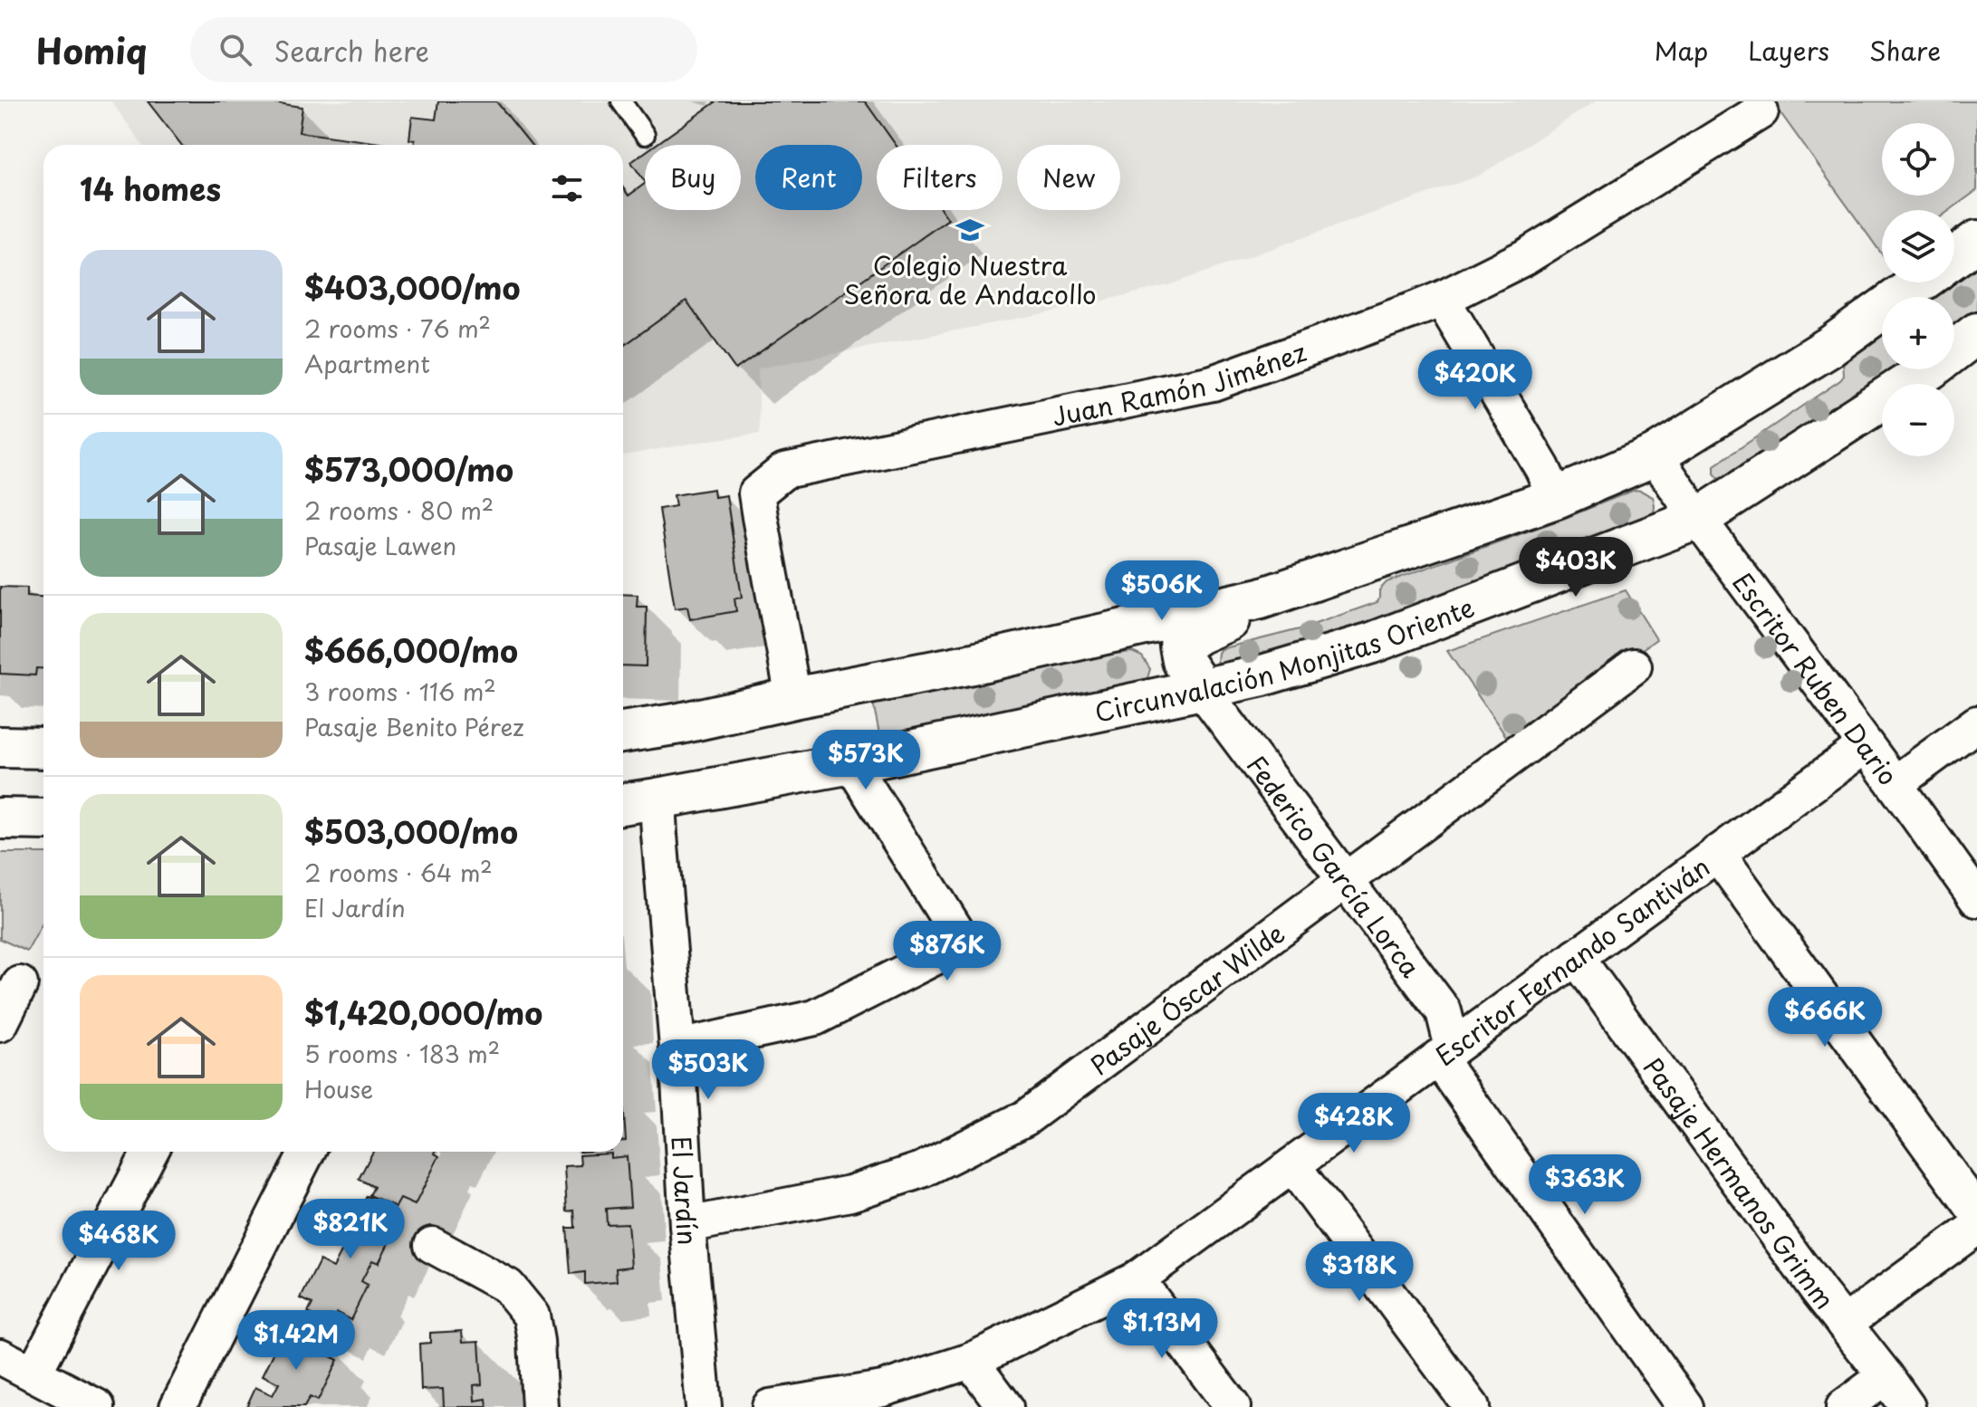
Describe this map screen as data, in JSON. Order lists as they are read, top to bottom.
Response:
{
  "streets": {
    "street": [
      "Juan Ramón Jiménez",
      "Circunvalación Monjitas Oriente",
      "Escritor Ruben Dario",
      "Federico García Lorca",
      "Escritor Fernando Santiván",
      "Pasaje Óscar Wilde",
      "Pasaje Hermanos Grimm",
      "El Jardín"
    ]
  },
  "crossings": [
    ["Circunvalación Monjitas Oriente", "Escritor Ruben Dario"],
    ["Circunvalación Monjitas Oriente", "Federico García Lorca"],
    ["Circunvalación Monjitas Oriente", "El Jardín"],
    ["Escritor Ruben Dario", "Escritor Fernando Santiván"],
    ["Federico García Lorca", "Escritor Fernando Santiván"],
    ["Federico García Lorca", "Pasaje Óscar Wilde"],
    ["Escritor Fernando Santiván", "Pasaje Hermanos Grimm"],
    ["Pasaje Óscar Wilde", "El Jardín"]
  ],
  "places": {
    "school or university": ["Colegio Nuestra Señora de Andacollo"]
  },
  "page": {
    "header": "Homiq",
    "search": "Search here",
    "nav": ["Map", "Layers", "Share"],
    "map_buttons": ["+", "−"],
    "chip": [
      "Buy",
      "Rent",
      "Filters",
      "New"
    ],
    "heading": "14 homes",
    "list": [
      {
        "name": "$403,000/mo",
        "note": "2 rooms · 76 m² · Apartment"
      },
      {
        "name": "$573,000/mo",
        "note": "2 rooms · 80 m² · Pasaje Lawen"
      },
      {
        "name": "$666,000/mo",
        "note": "3 rooms · 116 m² · Pasaje Benito Pérez"
      },
      {
        "name": "$503,000/mo",
        "note": "2 rooms · 64 m² · El Jardín"
      },
      {
        "name": "$1,420,000/mo",
        "note": "5 rooms · 183 m² · House"
      }
    ],
    "price": [
      "$420K",
      "$403K",
      "$506K",
      "$573K",
      "$876K",
      "$666K",
      "$503K",
      "$428K",
      "$363K",
      "$821K",
      "$468K",
      "$318K",
      "$1.13M",
      "$1.42M"
    ]
  }
}
